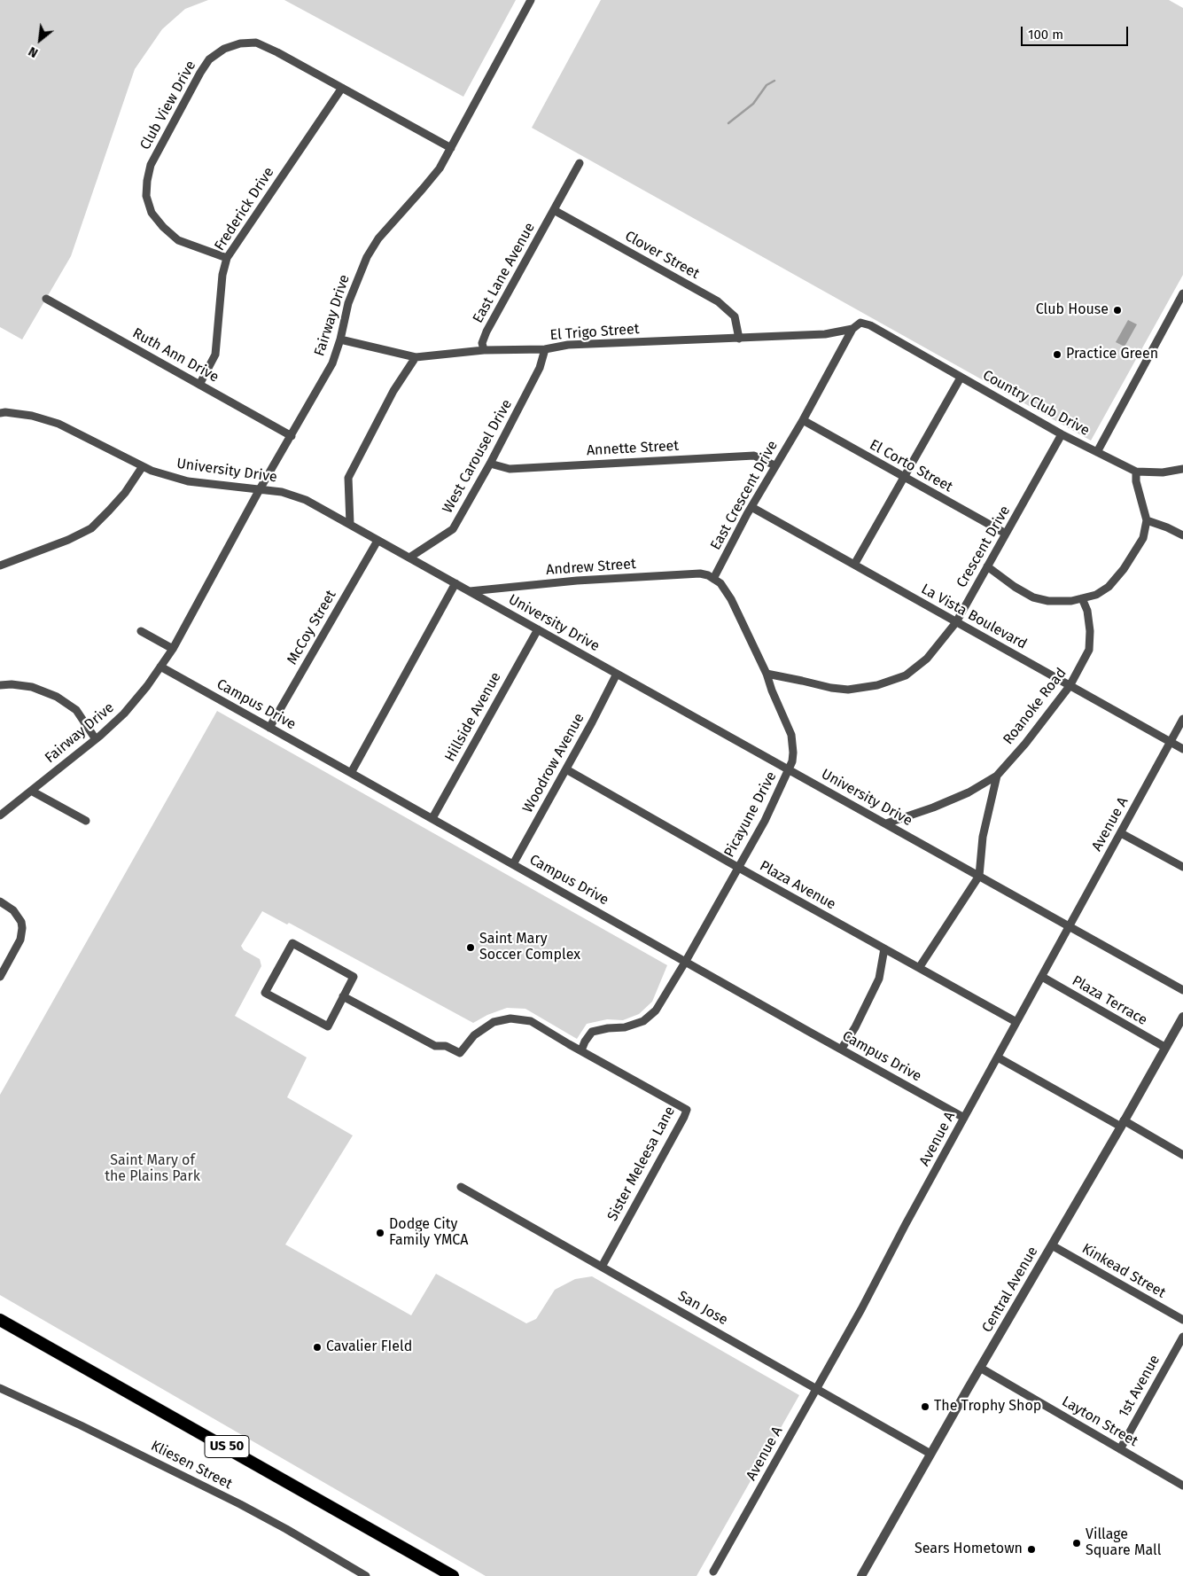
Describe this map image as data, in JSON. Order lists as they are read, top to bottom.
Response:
{
  "streets": {
    "highway": ["US 50"],
    "street": [
      "Club View Drive",
      "Frederick Drive",
      "Clover Street",
      "East Lane Avenue",
      "Fairway Drive",
      "El Trigo Street",
      "Ruth Ann Drive",
      "Country Club Drive",
      "Annette Street",
      "West Carousel Drive",
      "El Corto Street",
      "University Drive",
      "East Crescent Drive",
      "Crescent Drive",
      "Andrew Street",
      "La Vista Boulevard",
      "McCoy Street",
      "Campus Drive",
      "Roanoke Road",
      "Hillside Avenue",
      "Woodrow Avenue",
      "Picayune Drive",
      "Avenue A",
      "Plaza Avenue",
      "Plaza Terrace",
      "Sister Meleesa Lane",
      "Kinkead Street",
      "Central Avenue",
      "San Jose",
      "1st Avenue",
      "Layton Street",
      "Kliesen Street"
    ]
  },
  "crossings": [
    ["Club View Drive", "Frederick Drive"],
    ["Club View Drive", "Fairway Drive"],
    ["Frederick Drive", "Ruth Ann Drive"],
    ["Clover Street", "East Lane Avenue"],
    ["Clover Street", "El Trigo Street"],
    ["East Lane Avenue", "El Trigo Street"],
    ["Fairway Drive", "El Trigo Street"],
    ["Fairway Drive", "Ruth Ann Drive"],
    ["Fairway Drive", "University Drive"],
    ["Fairway Drive", "Campus Drive"],
    ["El Trigo Street", "Country Club Drive"],
    ["El Trigo Street", "West Carousel Drive"],
    ["El Trigo Street", "East Crescent Drive"],
    ["Country Club Drive", "El Corto Street"],
    ["Country Club Drive", "East Crescent Drive"],
    ["Country Club Drive", "Crescent Drive"],
    ["Country Club Drive", "Roanoke Road"],
    ["Annette Street", "West Carousel Drive"],
    ["Annette Street", "East Crescent Drive"],
    ["West Carousel Drive", "University Drive"],
    ["El Corto Street", "East Crescent Drive"],
    ["El Corto Street", "Crescent Drive"],
    ["El Corto Street", "Roanoke Road"],
    ["University Drive", "Andrew Street"],
    ["University Drive", "McCoy Street"],
    ["University Drive", "Roanoke Road"],
    ["University Drive", "Hillside Avenue"],
    ["University Drive", "Woodrow Avenue"],
    ["University Drive", "Picayune Drive"],
    ["University Drive", "Avenue A"],
    ["East Crescent Drive", "Andrew Street"],
    ["East Crescent Drive", "La Vista Boulevard"],
    ["Crescent Drive", "La Vista Boulevard"],
    ["Crescent Drive", "Roanoke Road"],
    ["Crescent Drive", "Picayune Drive"],
    ["La Vista Boulevard", "Roanoke Road"],
    ["La Vista Boulevard", "Avenue A"],
    ["McCoy Street", "Campus Drive"],
    ["Campus Drive", "Hillside Avenue"],
    ["Campus Drive", "Woodrow Avenue"],
    ["Campus Drive", "Picayune Drive"],
    ["Campus Drive", "Avenue A"],
    ["Roanoke Road", "Plaza Avenue"],
    ["Woodrow Avenue", "Plaza Avenue"],
    ["Picayune Drive", "Plaza Avenue"],
    ["Avenue A", "Plaza Avenue"],
    ["Avenue A", "Plaza Terrace"],
    ["Avenue A", "San Jose"],
    ["Plaza Terrace", "Central Avenue"],
    ["Sister Meleesa Lane", "San Jose"],
    ["Kinkead Street", "Central Avenue"],
    ["Central Avenue", "San Jose"],
    ["Central Avenue", "Layton Street"],
    ["1st Avenue", "Layton Street"]
  ],
  "parks": ["Saint Mary of the Plains Park"],
  "places": [
    "Club House",
    "Practice Green",
    "Saint Mary Soccer Complex",
    "Dodge City Family YMCA",
    "Cavalier FIeld",
    "The Trophy Shop",
    "Village Square Mall",
    "Sears Hometown"
  ],
  "scale_bar": "100 m",
  "north": "bottom left"
}
